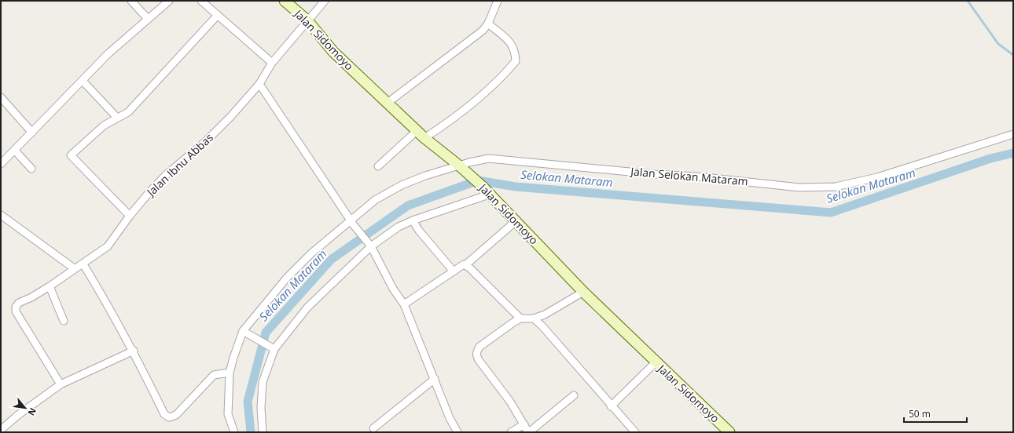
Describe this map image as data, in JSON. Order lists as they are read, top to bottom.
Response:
{
  "streets": {
    "main road": ["Jalan Sidomoyo"],
    "street": ["Jalan Ibnu Abbas", "Jalan Selokan Mataram"]
  },
  "crossings": [
    ["Jalan Sidomoyo", "Jalan Ibnu Abbas"],
    ["Jalan Sidomoyo", "Jalan Selokan Mataram"]
  ],
  "water": ["Selokan Mataram"],
  "scale_bar": "50 m",
  "north": "bottom right"
}
